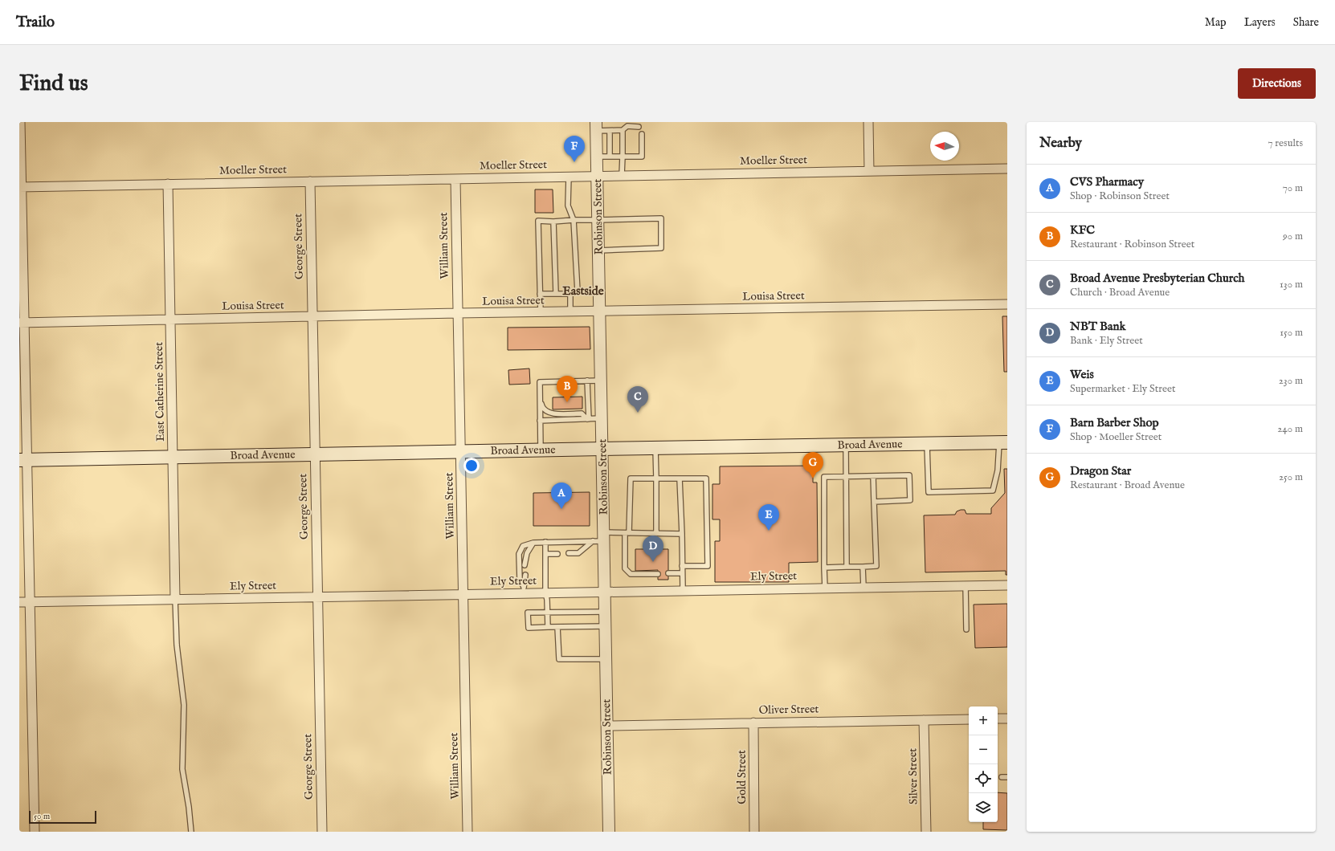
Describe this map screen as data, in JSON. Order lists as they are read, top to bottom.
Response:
{
  "streets": {
    "main road": ["Broad Avenue"],
    "street": [
      "Moeller Street",
      "Robinson Street",
      "William Street",
      "George Street",
      "Louisa Street",
      "East Catherine Street",
      "Ely Street",
      "Oliver Street",
      "Silver Street",
      "Gold Street"
    ]
  },
  "crossings": [
    ["Moeller Street", "Robinson Street"],
    ["Moeller Street", "William Street"],
    ["Moeller Street", "George Street"],
    ["Moeller Street", "East Catherine Street"],
    ["Robinson Street", "Louisa Street"],
    ["Robinson Street", "Broad Avenue"],
    ["Robinson Street", "Ely Street"],
    ["Robinson Street", "Oliver Street"],
    ["William Street", "Louisa Street"],
    ["William Street", "Broad Avenue"],
    ["William Street", "Ely Street"],
    ["George Street", "Louisa Street"],
    ["George Street", "Broad Avenue"],
    ["George Street", "Ely Street"],
    ["Louisa Street", "East Catherine Street"],
    ["East Catherine Street", "Broad Avenue"],
    ["East Catherine Street", "Ely Street"],
    ["Oliver Street", "Silver Street"],
    ["Oliver Street", "Gold Street"]
  ],
  "districts": ["Eastside"],
  "scale_bar": "50 m",
  "north": "left",
  "page": {
    "header": "Trailo",
    "nav": ["Map", "Layers", "Share"],
    "buttons": "Directions",
    "title": "Find us",
    "heading": ["Nearby", "7 results"],
    "pins": [
      "F",
      "B",
      "C",
      "G",
      "A",
      "E",
      "D"
    ],
    "list": [
      {
        "mark": "A",
        "name": "CVS Pharmacy",
        "note": "Shop · Robinson Street",
        "value": "70 m"
      },
      {
        "mark": "B",
        "name": "KFC",
        "note": "Restaurant · Robinson Street",
        "value": "90 m"
      },
      {
        "mark": "C",
        "name": "Broad Avenue Presbyterian Church",
        "note": "Church · Broad Avenue",
        "value": "130 m"
      },
      {
        "mark": "D",
        "name": "NBT Bank",
        "note": "Bank · Ely Street",
        "value": "150 m"
      },
      {
        "mark": "E",
        "name": "Weis",
        "note": "Supermarket · Ely Street",
        "value": "230 m"
      },
      {
        "mark": "F",
        "name": "Barn Barber Shop",
        "note": "Shop · Moeller Street",
        "value": "240 m"
      },
      {
        "mark": "G",
        "name": "Dragon Star",
        "note": "Restaurant · Broad Avenue",
        "value": "250 m"
      }
    ],
    "map_buttons": ["+", "−"],
    "scale": "50 m"
  }
}
